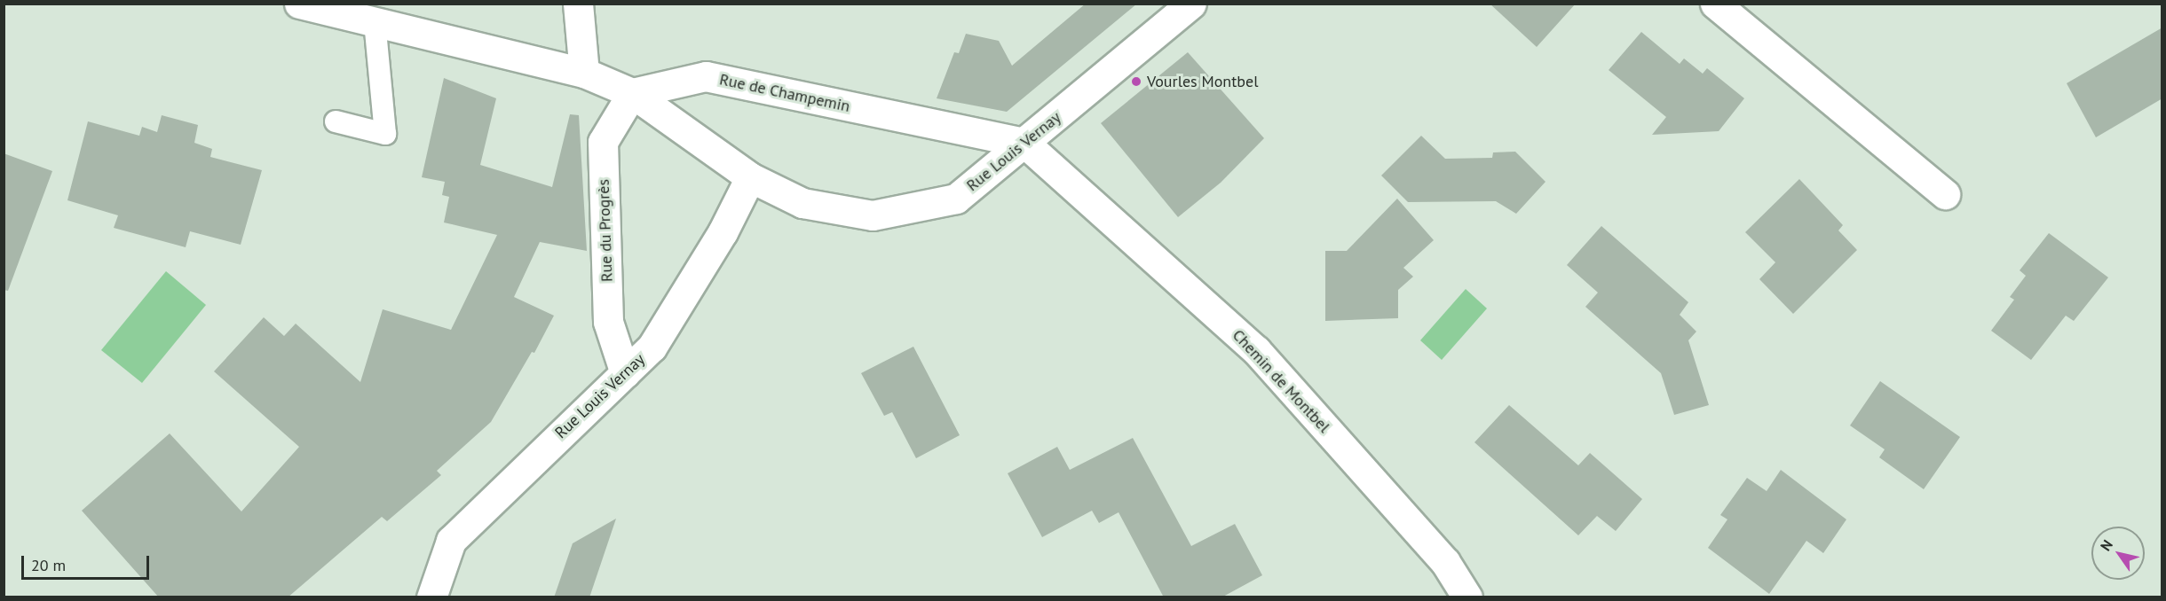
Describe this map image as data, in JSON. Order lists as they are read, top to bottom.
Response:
{
  "streets": {
    "street": [
      "Rue de Champemin",
      "Rue Louis Vernay",
      "Rue du Progrès",
      "Chemin de Montbel"
    ]
  },
  "crossings": [
    ["Rue de Champemin", "Rue Louis Vernay"],
    ["Rue de Champemin", "Rue du Progrès"],
    ["Rue de Champemin", "Chemin de Montbel"],
    ["Rue Louis Vernay", "Rue du Progrès"],
    ["Rue Louis Vernay", "Chemin de Montbel"]
  ],
  "places": ["Vourles Montbel"],
  "scale_bar": "20 m",
  "north": "top left"
}
